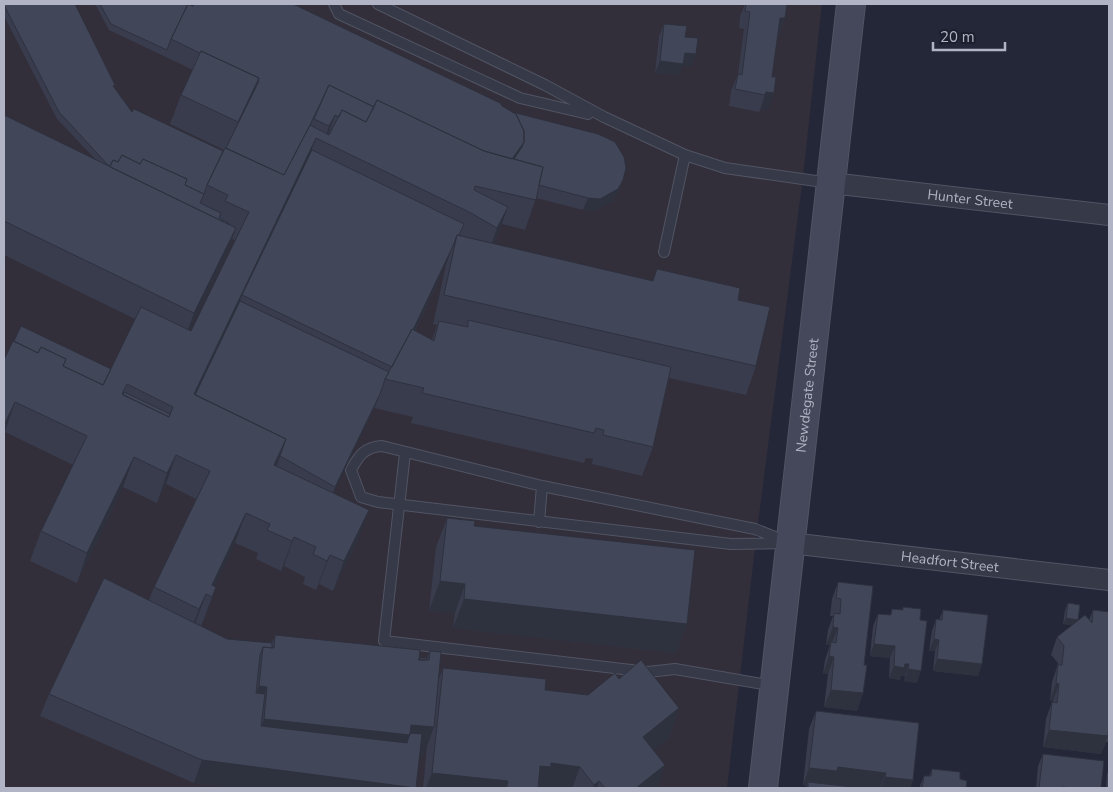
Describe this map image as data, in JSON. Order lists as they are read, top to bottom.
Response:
{
  "streets": {
    "street": ["Hunter Street", "Newdegate Street", "Headfort Street"]
  },
  "crossings": [
    ["Hunter Street", "Newdegate Street"],
    ["Newdegate Street", "Headfort Street"]
  ],
  "scale_bar": "20 m"
}
